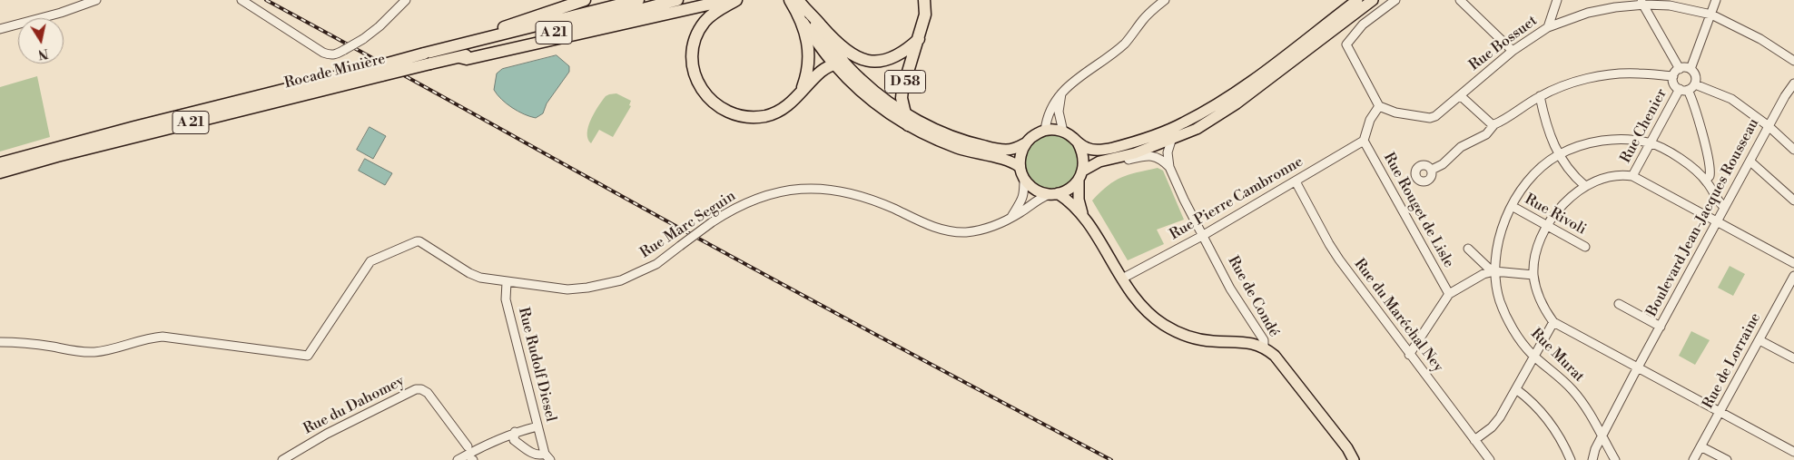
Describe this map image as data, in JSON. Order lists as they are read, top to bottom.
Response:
{
  "streets": {
    "highway": ["A 21", "Rocade Minière", "D 58"],
    "main road": ["Rue de Condé"],
    "street": [
      "Rue Bossuet",
      "Rue Chenier",
      "Rue Pierre Cambronne",
      "Rue Rouget de Lisle",
      "Rue Rivoli",
      "Boulevard Jean-Jacques Rousseau",
      "Rue Marc Seguin",
      "Rue du Maréchal Ney",
      "Rue Murat",
      "Rue de Lorraine",
      "Rue Rudolf Diesel",
      "Rue du Dahomey"
    ]
  },
  "crossings": [
    ["D 58", "Rue Marc Seguin"],
    ["Rue Chenier", "Rue Murat"],
    ["Rue Pierre Cambronne", "Rue Rouget de Lisle"],
    ["Rue Pierre Cambronne", "Rue de Condé"],
    ["Rue Pierre Cambronne", "Rue du Maréchal Ney"],
    ["Rue Rivoli", "Rue Murat"],
    ["Boulevard Jean-Jacques Rousseau", "Rue Murat"],
    ["Rue Marc Seguin", "Rue Rudolf Diesel"]
  ],
  "north": "bottom"
}
